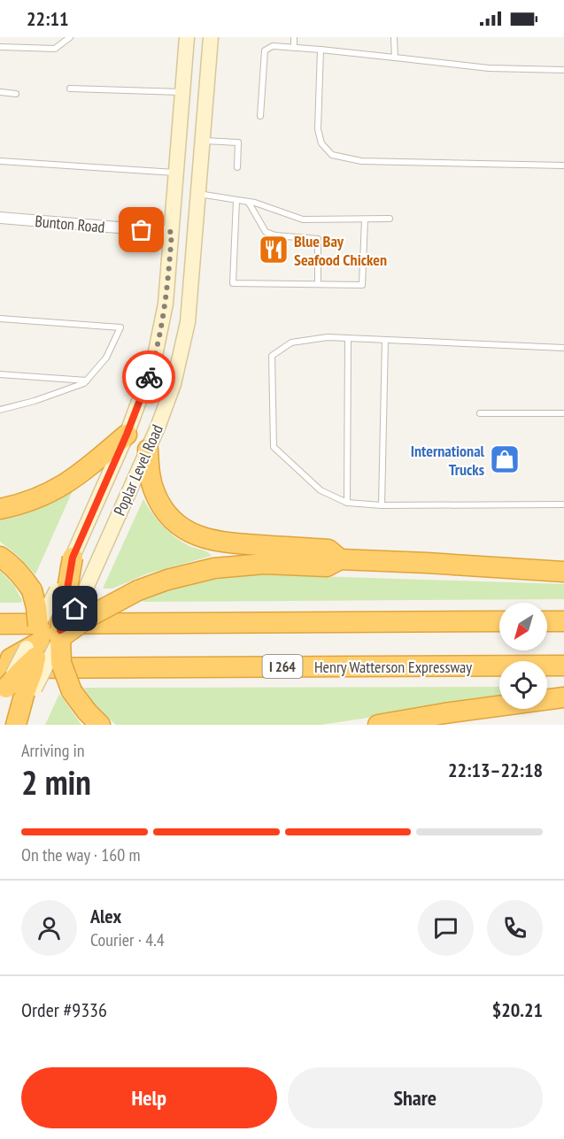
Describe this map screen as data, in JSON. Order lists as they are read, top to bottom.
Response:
{
  "streets": {
    "highway": ["I 264", "Henry Watterson Expressway"],
    "main road": ["Poplar Level Road"],
    "street": ["Bunton Road"]
  },
  "crossings": [
    ["Bunton Road", "Poplar Level Road"]
  ],
  "places": {
    "restaurant": ["Blue Bay Seafood Chicken"],
    "shop": ["International Trucks"]
  },
  "north": "bottom left",
  "page": {
    "status": "22:11",
    "heading": ["2 min", "Arriving in", "22:13–22:18"],
    "panel": [
      "Alex",
      "Courier · 4.4",
      "Order #9336",
      "$20.21"
    ],
    "bar": "On the way · 160 m",
    "buttons": ["Help", "Share"]
  }
}
